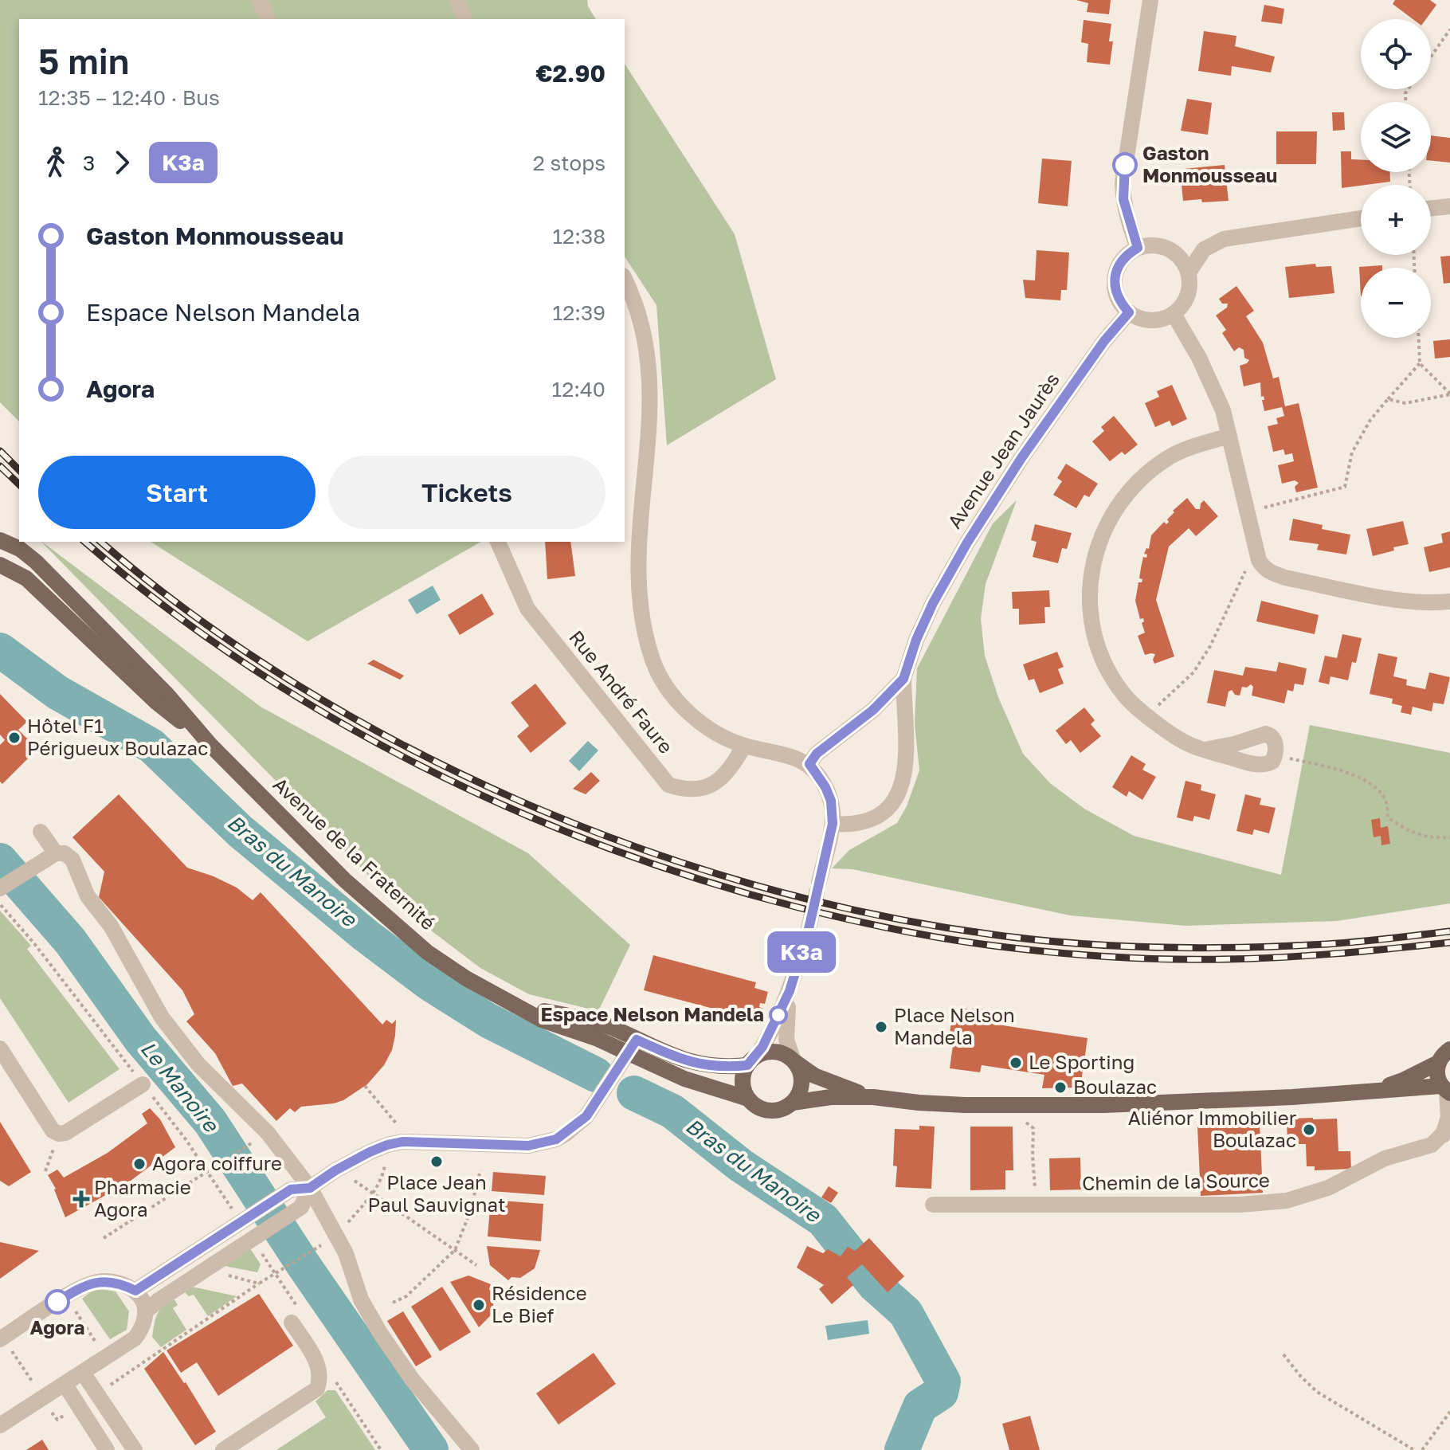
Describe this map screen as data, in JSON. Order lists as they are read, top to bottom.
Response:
{
  "streets": {
    "main road": ["Avenue de la Fraternité"],
    "street": ["Avenue Jean Jaurès", "Rue André Faure", "Chemin de la Source"]
  },
  "water": ["Bras du Manoire", "Le Manoire"],
  "places": {
    "other": [
      "Gaston Monmousseau",
      "Hôtel F1 Périgueux Boulazac",
      "Espace Nelson Mandela",
      "Place Nelson Mandela",
      "Le Sporting",
      "Boulazac",
      "Aliénor Immobilier Boulazac",
      "Place Jean Paul Sauvignat",
      "Agora coiffure",
      "Agora",
      "Résidence Le Bief"
    ],
    "health": ["Pharmacie Agora"]
  },
  "lines": ["bus line K3a"],
  "page": {
    "on_map": "K3a",
    "map_buttons": ["+", "−"],
    "heading": ["5 min", "12:35 – 12:40 · Bus", "€2.90"],
    "legs": ["3", "K3a", "2 stops"],
    "list": [
      {
        "name": "Gaston Monmousseau",
        "value": "12:38"
      },
      {
        "name": "Espace Nelson Mandela",
        "value": "12:39"
      },
      {
        "name": "Agora",
        "value": "12:40"
      }
    ],
    "buttons": ["Start", "Tickets"]
  }
}
